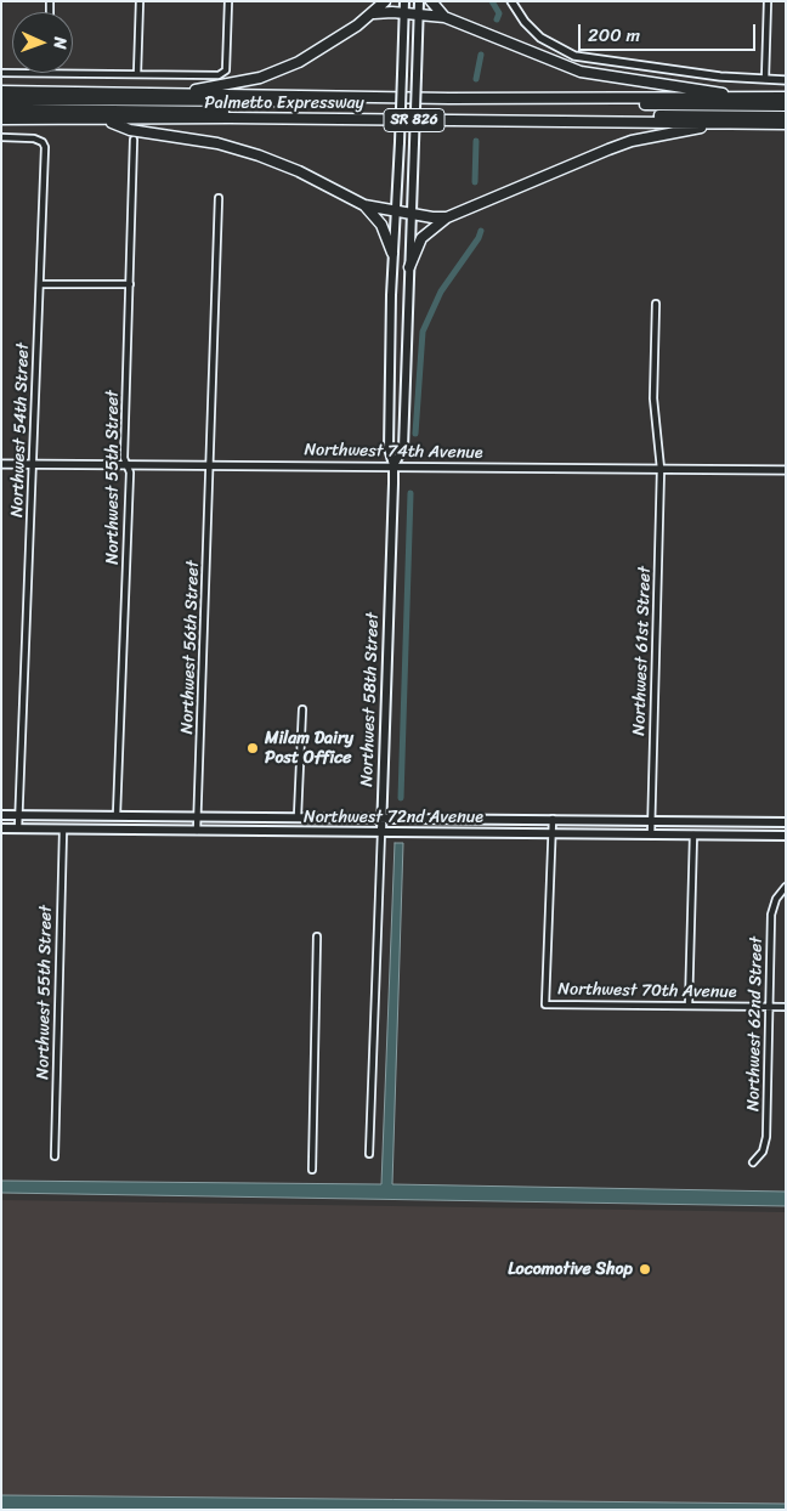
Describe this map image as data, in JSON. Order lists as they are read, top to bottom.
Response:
{
  "streets": {
    "highway": ["Palmetto Expressway", "SR 826"],
    "main road": ["Northwest 58th Street", "Northwest 72nd Avenue"],
    "street": [
      "Northwest 54th Street",
      "Northwest 74th Avenue",
      "Northwest 55th Street",
      "Northwest 56th Street",
      "Northwest 61st Street",
      "Northwest 70th Avenue",
      "Northwest 62nd Street"
    ]
  },
  "crossings": [
    ["Northwest 54th Street", "Northwest 74th Avenue"],
    ["Northwest 54th Street", "Northwest 72nd Avenue"],
    ["Northwest 74th Avenue", "Northwest 55th Street"],
    ["Northwest 74th Avenue", "Northwest 56th Street"],
    ["Northwest 74th Avenue", "Northwest 61st Street"],
    ["Northwest 74th Avenue", "Northwest 58th Street"],
    ["Northwest 55th Street", "Northwest 72nd Avenue"],
    ["Northwest 56th Street", "Northwest 72nd Avenue"],
    ["Northwest 61st Street", "Northwest 72nd Avenue"],
    ["Northwest 58th Street", "Northwest 72nd Avenue"],
    ["Northwest 72nd Avenue", "Northwest 70th Avenue"],
    ["Northwest 70th Avenue", "Northwest 62nd Street"]
  ],
  "places": ["Milam Dairy Post Office", "Locomotive Shop"],
  "scale_bar": "200 m",
  "north": "right"
}
